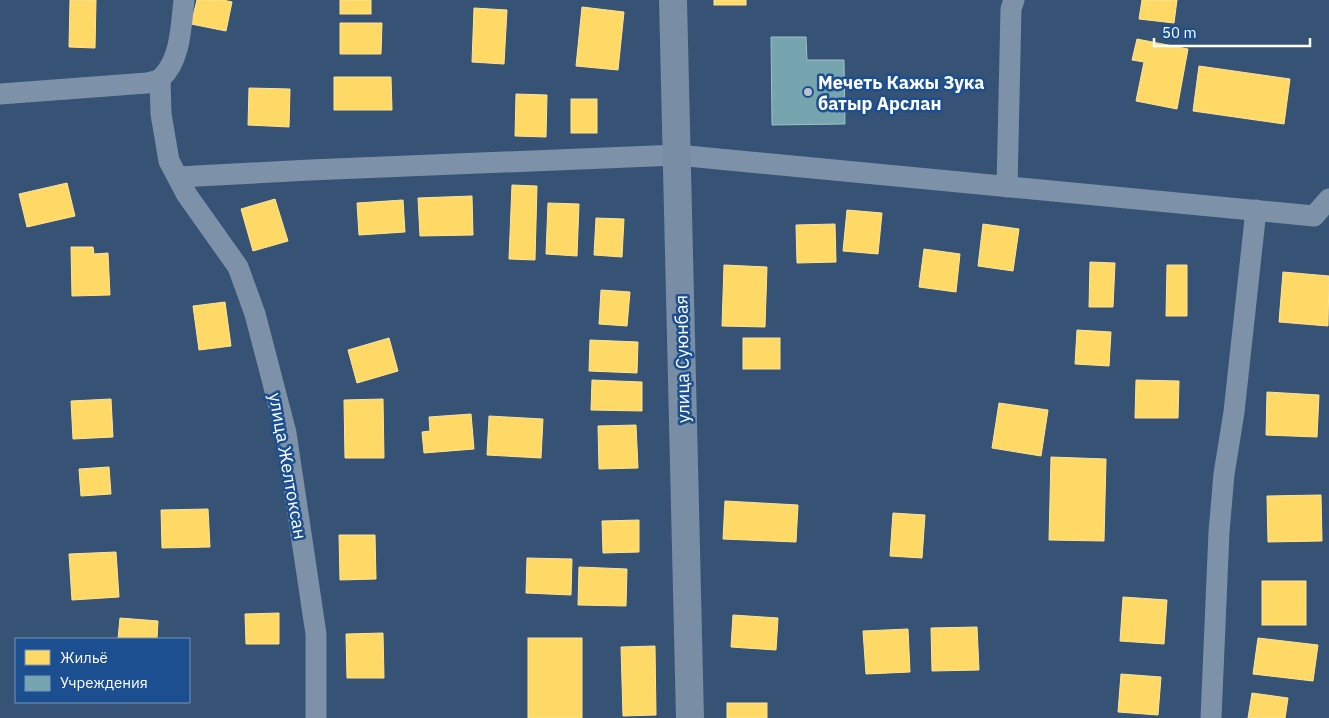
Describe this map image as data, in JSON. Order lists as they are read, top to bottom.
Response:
{
  "streets": {
    "main road": ["улица Суюнбая"],
    "street": ["улица Желтоксан"]
  },
  "places": ["Мечеть Кажы Зука батыр Арслан"],
  "legend": ["Жильё", "Учреждения"],
  "scale_bar": "50 m"
}
